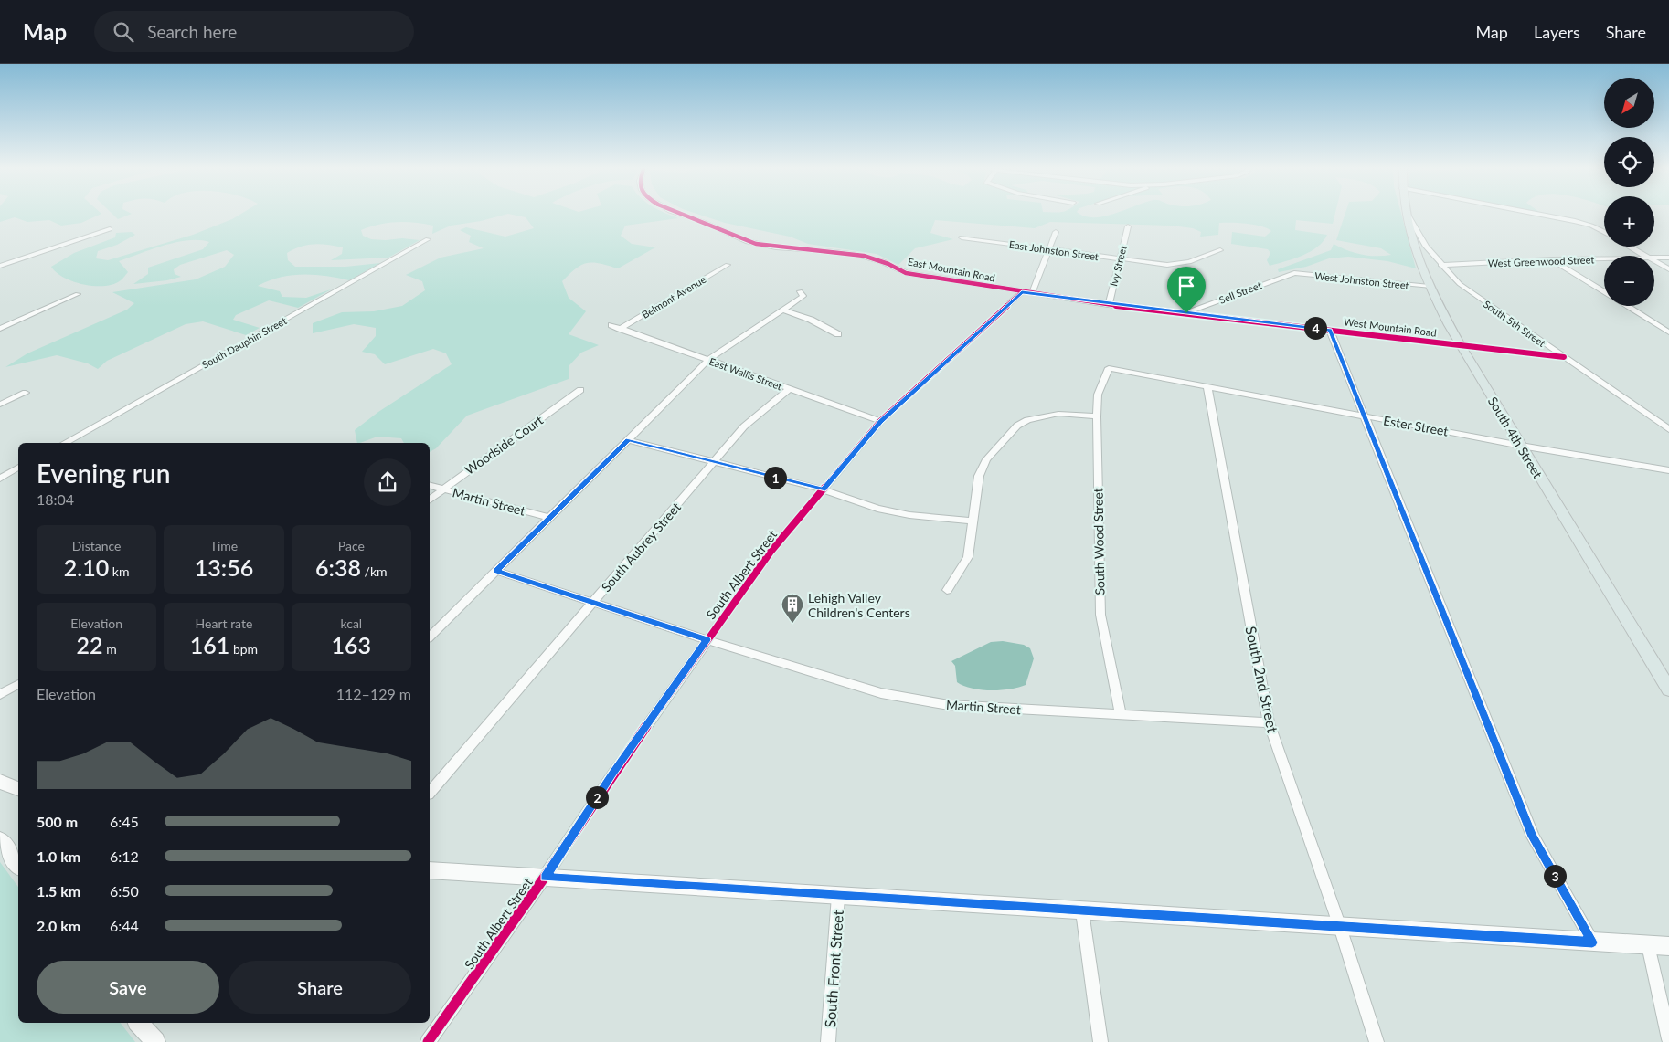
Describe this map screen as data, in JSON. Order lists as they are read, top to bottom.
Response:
{
  "streets": {
    "main road": ["South 4th Street"],
    "street": [
      "East Johnston Street",
      "West Greenwood Street",
      "Ivy Street",
      "East Mountain Road",
      "West Johnston Street",
      "Sell Street",
      "Belmont Avenue",
      "South 5th Street",
      "West Mountain Road",
      "South Dauphin Street",
      "East Wallis Street",
      "Ester Street",
      "Woodside Court",
      "Martin Street",
      "South Wood Street",
      "South Aubrey Street",
      "South Albert Street",
      "South 2nd Street",
      "South Front Street"
    ]
  },
  "crossings": [
    ["East Johnston Street", "Ivy Street"],
    ["West Greenwood Street", "South 5th Street"],
    ["Ivy Street", "East Mountain Road"],
    ["East Mountain Road", "Sell Street"],
    ["East Mountain Road", "West Mountain Road"],
    ["East Mountain Road", "South Albert Street"],
    ["West Johnston Street", "Sell Street"],
    ["West Johnston Street", "South 4th Street"],
    ["Sell Street", "West Mountain Road"],
    ["Belmont Avenue", "East Wallis Street"],
    ["South 5th Street", "West Mountain Road"],
    ["West Mountain Road", "South 4th Street"],
    ["East Wallis Street", "South Aubrey Street"],
    ["East Wallis Street", "South Albert Street"],
    ["Ester Street", "South 4th Street"],
    ["Ester Street", "South Wood Street"],
    ["Ester Street", "South 2nd Street"],
    ["Woodside Court", "Martin Street"],
    ["Martin Street", "South Wood Street"],
    ["Martin Street", "South Aubrey Street"],
    ["Martin Street", "South Albert Street"],
    ["Martin Street", "South 2nd Street"]
  ],
  "places": {
    "building": ["Lehigh Valley Children's Centers"]
  },
  "north": "bottom left",
  "page": {
    "header": "Map",
    "search": "Search here",
    "nav": ["Map", "Layers", "Share"],
    "map_buttons": ["+", "−"],
    "pins": [
      "4",
      "1",
      "2",
      "3"
    ],
    "heading": ["Evening run", "18:04"],
    "stats": [
      ["Distance", "2.10 km"],
      ["Time", "13:56"],
      ["Pace", "6:38 /km"],
      ["Elevation", "22 m"],
      ["Heart rate", "161 bpm"],
      ["kcal", "163"]
    ],
    "chart": ["Elevation", "112–129 m"],
    "list": [
      {
        "name": "500 m",
        "note": "6:45"
      },
      {
        "name": "1.0 km",
        "note": "6:12"
      },
      {
        "name": "1.5 km",
        "note": "6:50"
      },
      {
        "name": "2.0 km",
        "note": "6:44"
      }
    ],
    "buttons": ["Save", "Share"]
  }
}
